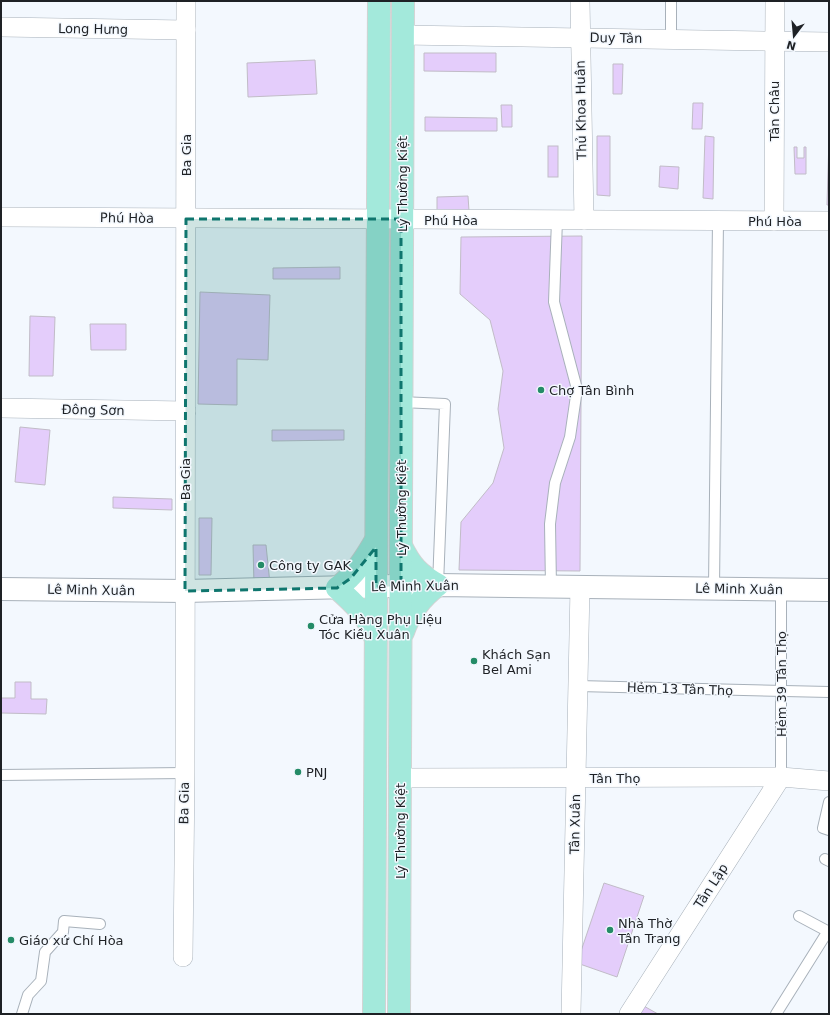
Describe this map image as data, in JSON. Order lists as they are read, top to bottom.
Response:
{
  "streets": {
    "main road": ["Lý Thường Kiệt"],
    "street": [
      "Long Hưng",
      "Duy Tân",
      "Thủ Khoa Huân",
      "Tân Châu",
      "Ba Gia",
      "Phú Hòa",
      "Đông Sơn",
      "Lê Minh Xuân",
      "Tân Thọ",
      "Tân Xuân",
      "Tân Lập"
    ],
    "lane": ["Hẻm 39 Tân Thọ", "Hẻm 13 Tân Thọ"]
  },
  "crossings": [
    ["Long Hưng", "Ba Gia"],
    ["Duy Tân", "Thủ Khoa Huân"],
    ["Duy Tân", "Tân Châu"],
    ["Duy Tân", "Lý Thường Kiệt"],
    ["Thủ Khoa Huân", "Phú Hòa"],
    ["Tân Châu", "Phú Hòa"],
    ["Ba Gia", "Phú Hòa"],
    ["Ba Gia", "Đông Sơn"],
    ["Ba Gia", "Lê Minh Xuân"],
    ["Lý Thường Kiệt", "Phú Hòa"],
    ["Lý Thường Kiệt", "Lê Minh Xuân"],
    ["Lý Thường Kiệt", "Tân Thọ"],
    ["Lê Minh Xuân", "Hẻm 39 Tân Thọ"],
    ["Lê Minh Xuân", "Tân Xuân"],
    ["Hẻm 39 Tân Thọ", "Hẻm 13 Tân Thọ"],
    ["Hẻm 39 Tân Thọ", "Tân Thọ"],
    ["Hẻm 39 Tân Thọ", "Tân Lập"],
    ["Hẻm 13 Tân Thọ", "Tân Xuân"],
    ["Tân Thọ", "Tân Xuân"],
    ["Tân Thọ", "Tân Lập"]
  ],
  "places": [
    "Chợ Tân Bình",
    "Công ty GAK",
    "Cửa Hàng Phụ Liệu Tóc Kiều Xuân",
    "Khách Sạn Bel Ami",
    "PNJ",
    "Nhà Thờ Tân Trang",
    "Giáo xứ Chí Hòa"
  ],
  "north": "bottom"
}
